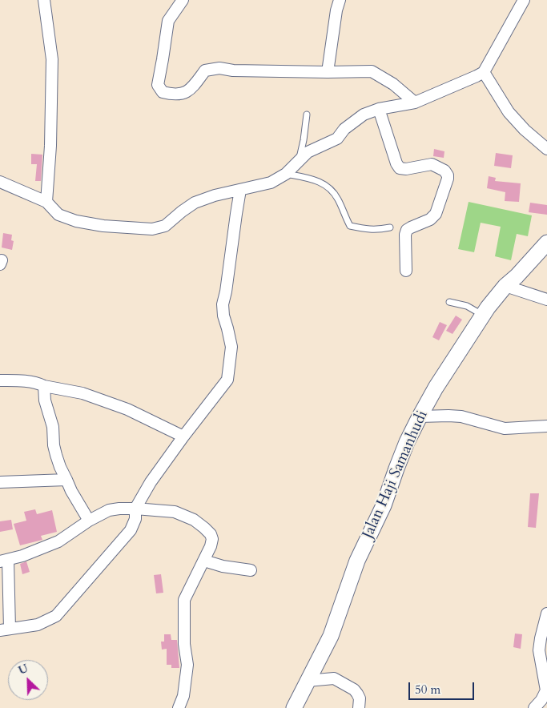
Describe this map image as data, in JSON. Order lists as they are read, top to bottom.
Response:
{
  "streets": {
    "street": ["Jalan Haji Samanhudi"]
  },
  "scale_bar": "50 m",
  "north": "top left"
}
